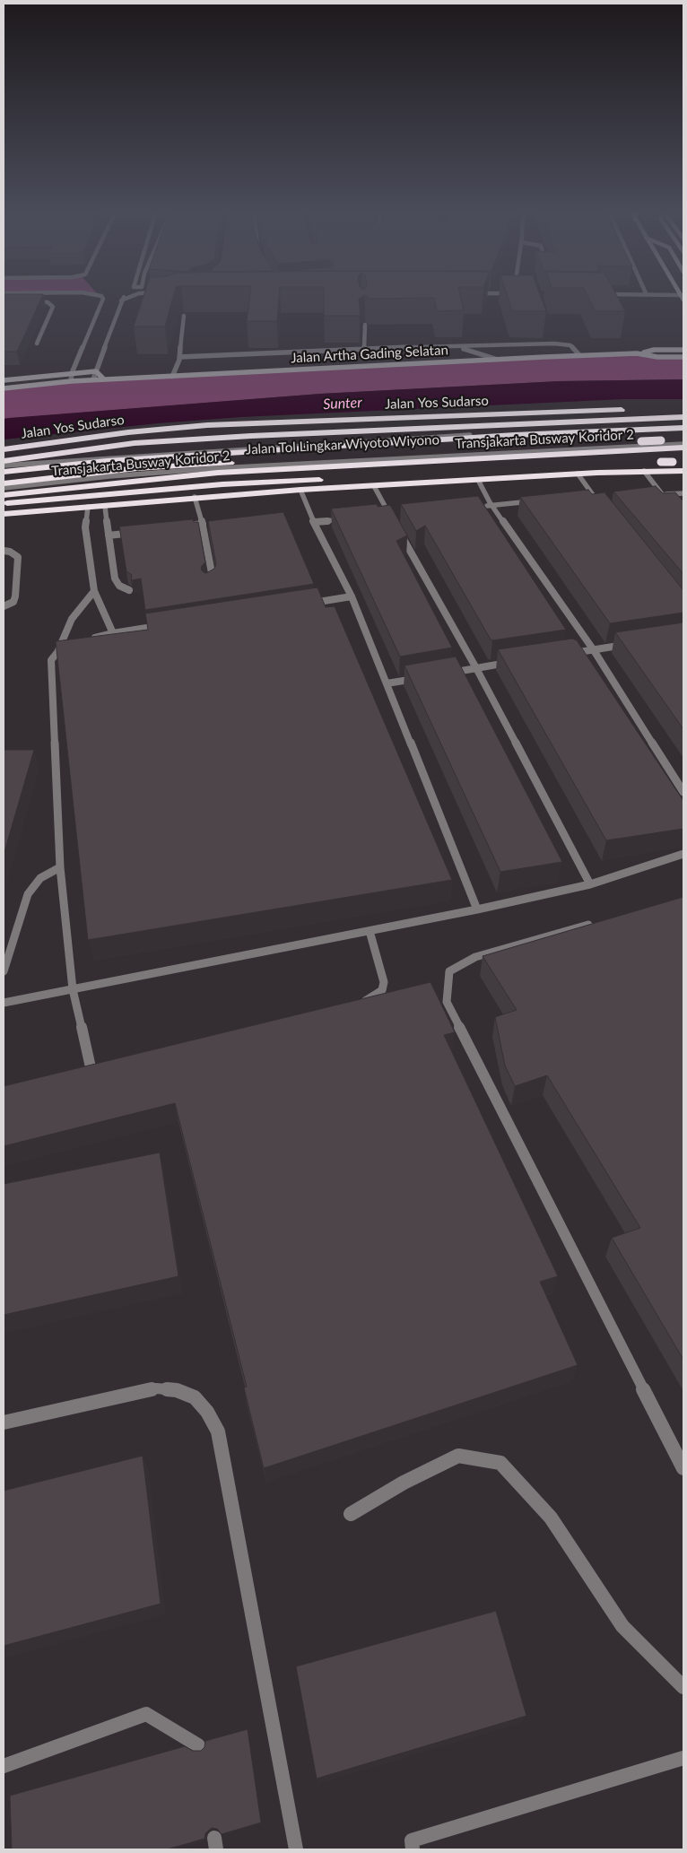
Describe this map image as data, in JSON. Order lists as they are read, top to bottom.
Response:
{
  "streets": {
    "highway": ["Jalan Yos Sudarso", "Jalan Tol Lingkar Wiyoto Wiyono"],
    "street": ["Jalan Artha Gading Selatan", "Transjakarta Busway Koridor 2"]
  },
  "crossings": [
    ["Transjakarta Busway Koridor 2", "Jalan Tol Lingkar Wiyoto Wiyono"]
  ],
  "water": ["Sunter"]
}
